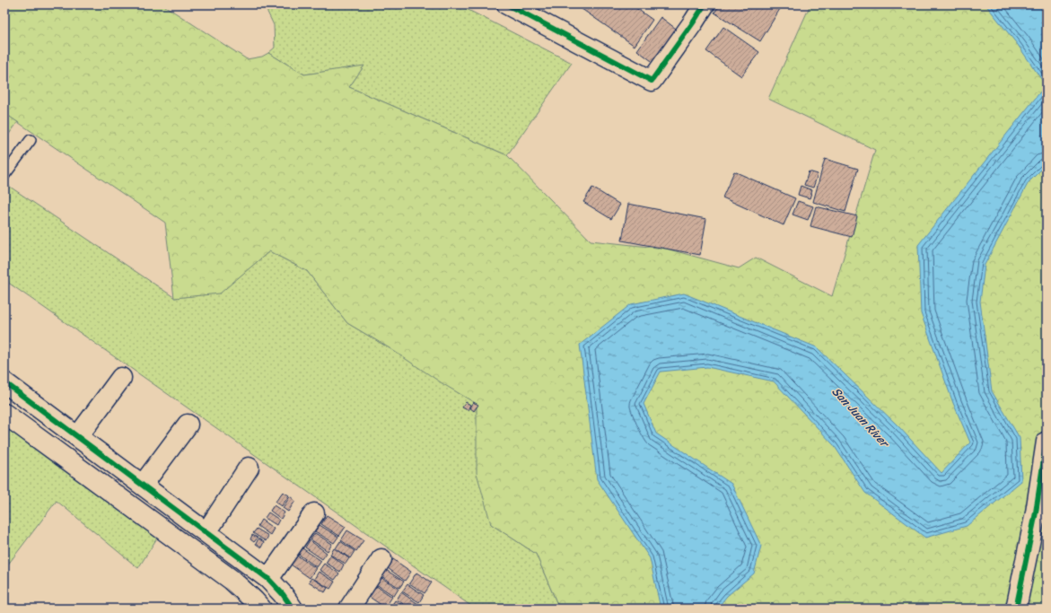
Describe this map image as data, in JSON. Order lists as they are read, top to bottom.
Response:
{
  "water": ["San Juan River"]
}
